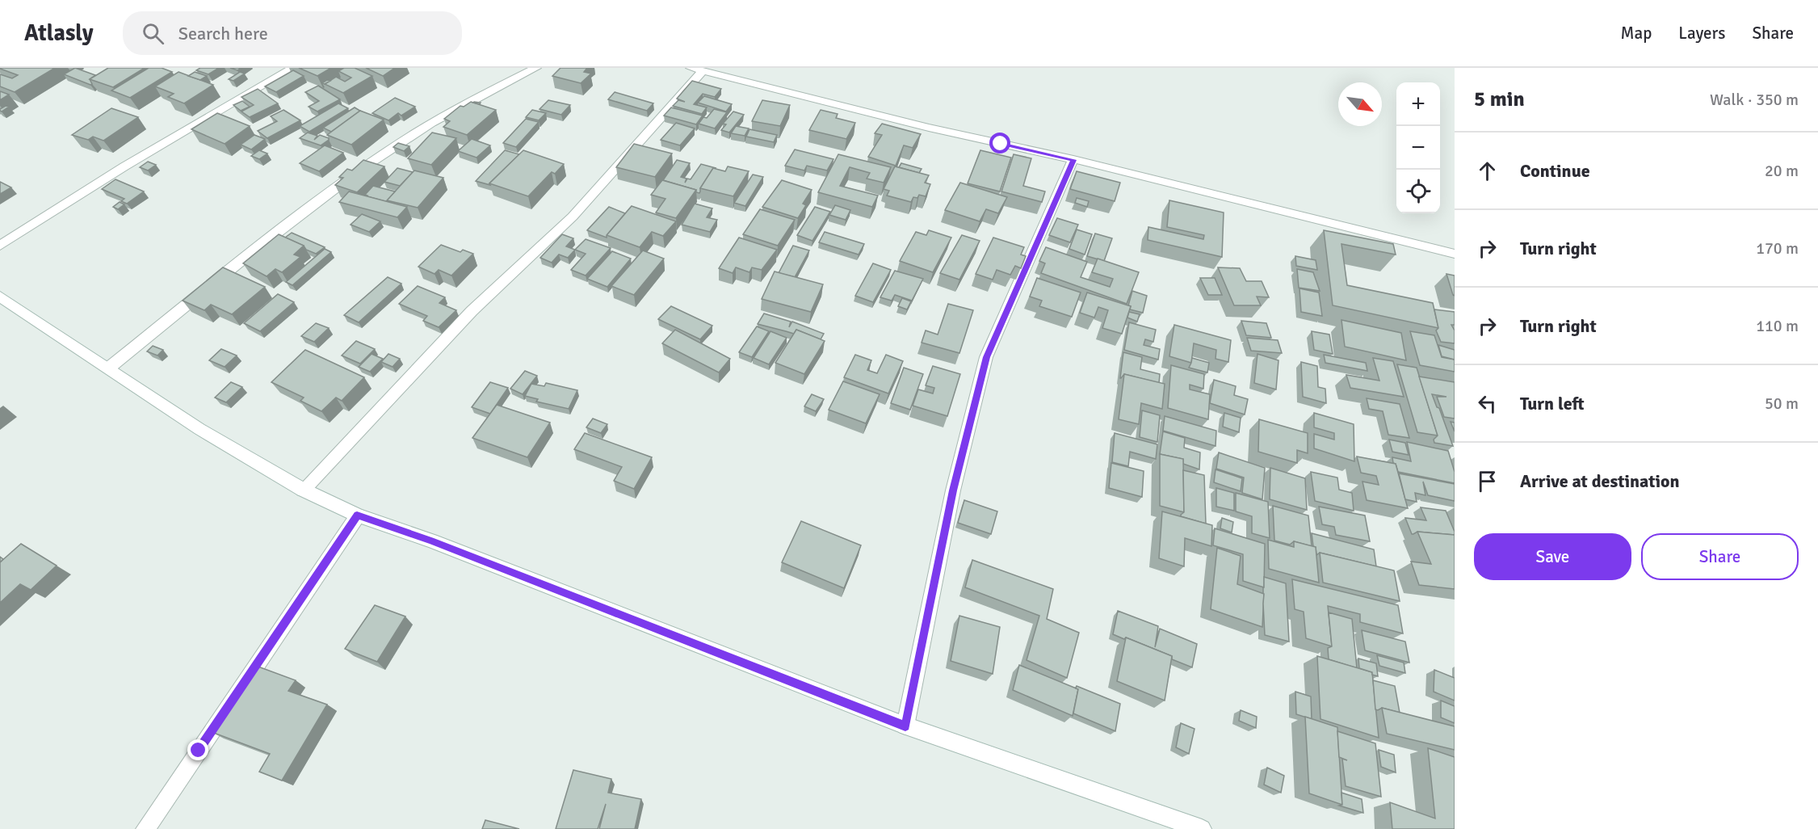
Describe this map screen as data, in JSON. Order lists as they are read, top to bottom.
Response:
{
  "north": "bottom right",
  "page": {
    "header": "Atlasly",
    "search": "Search here",
    "nav": ["Map", "Layers", "Share"],
    "heading": ["5 min", "Walk · 350 m"],
    "map_buttons": ["+", "−"],
    "list": [
      ["Continue", "20 m"],
      ["Turn right", "170 m"],
      ["Turn right", "110 m"],
      ["Turn left", "50 m"],
      "Arrive at destination"
    ],
    "buttons": ["Save", "Share"]
  }
}
